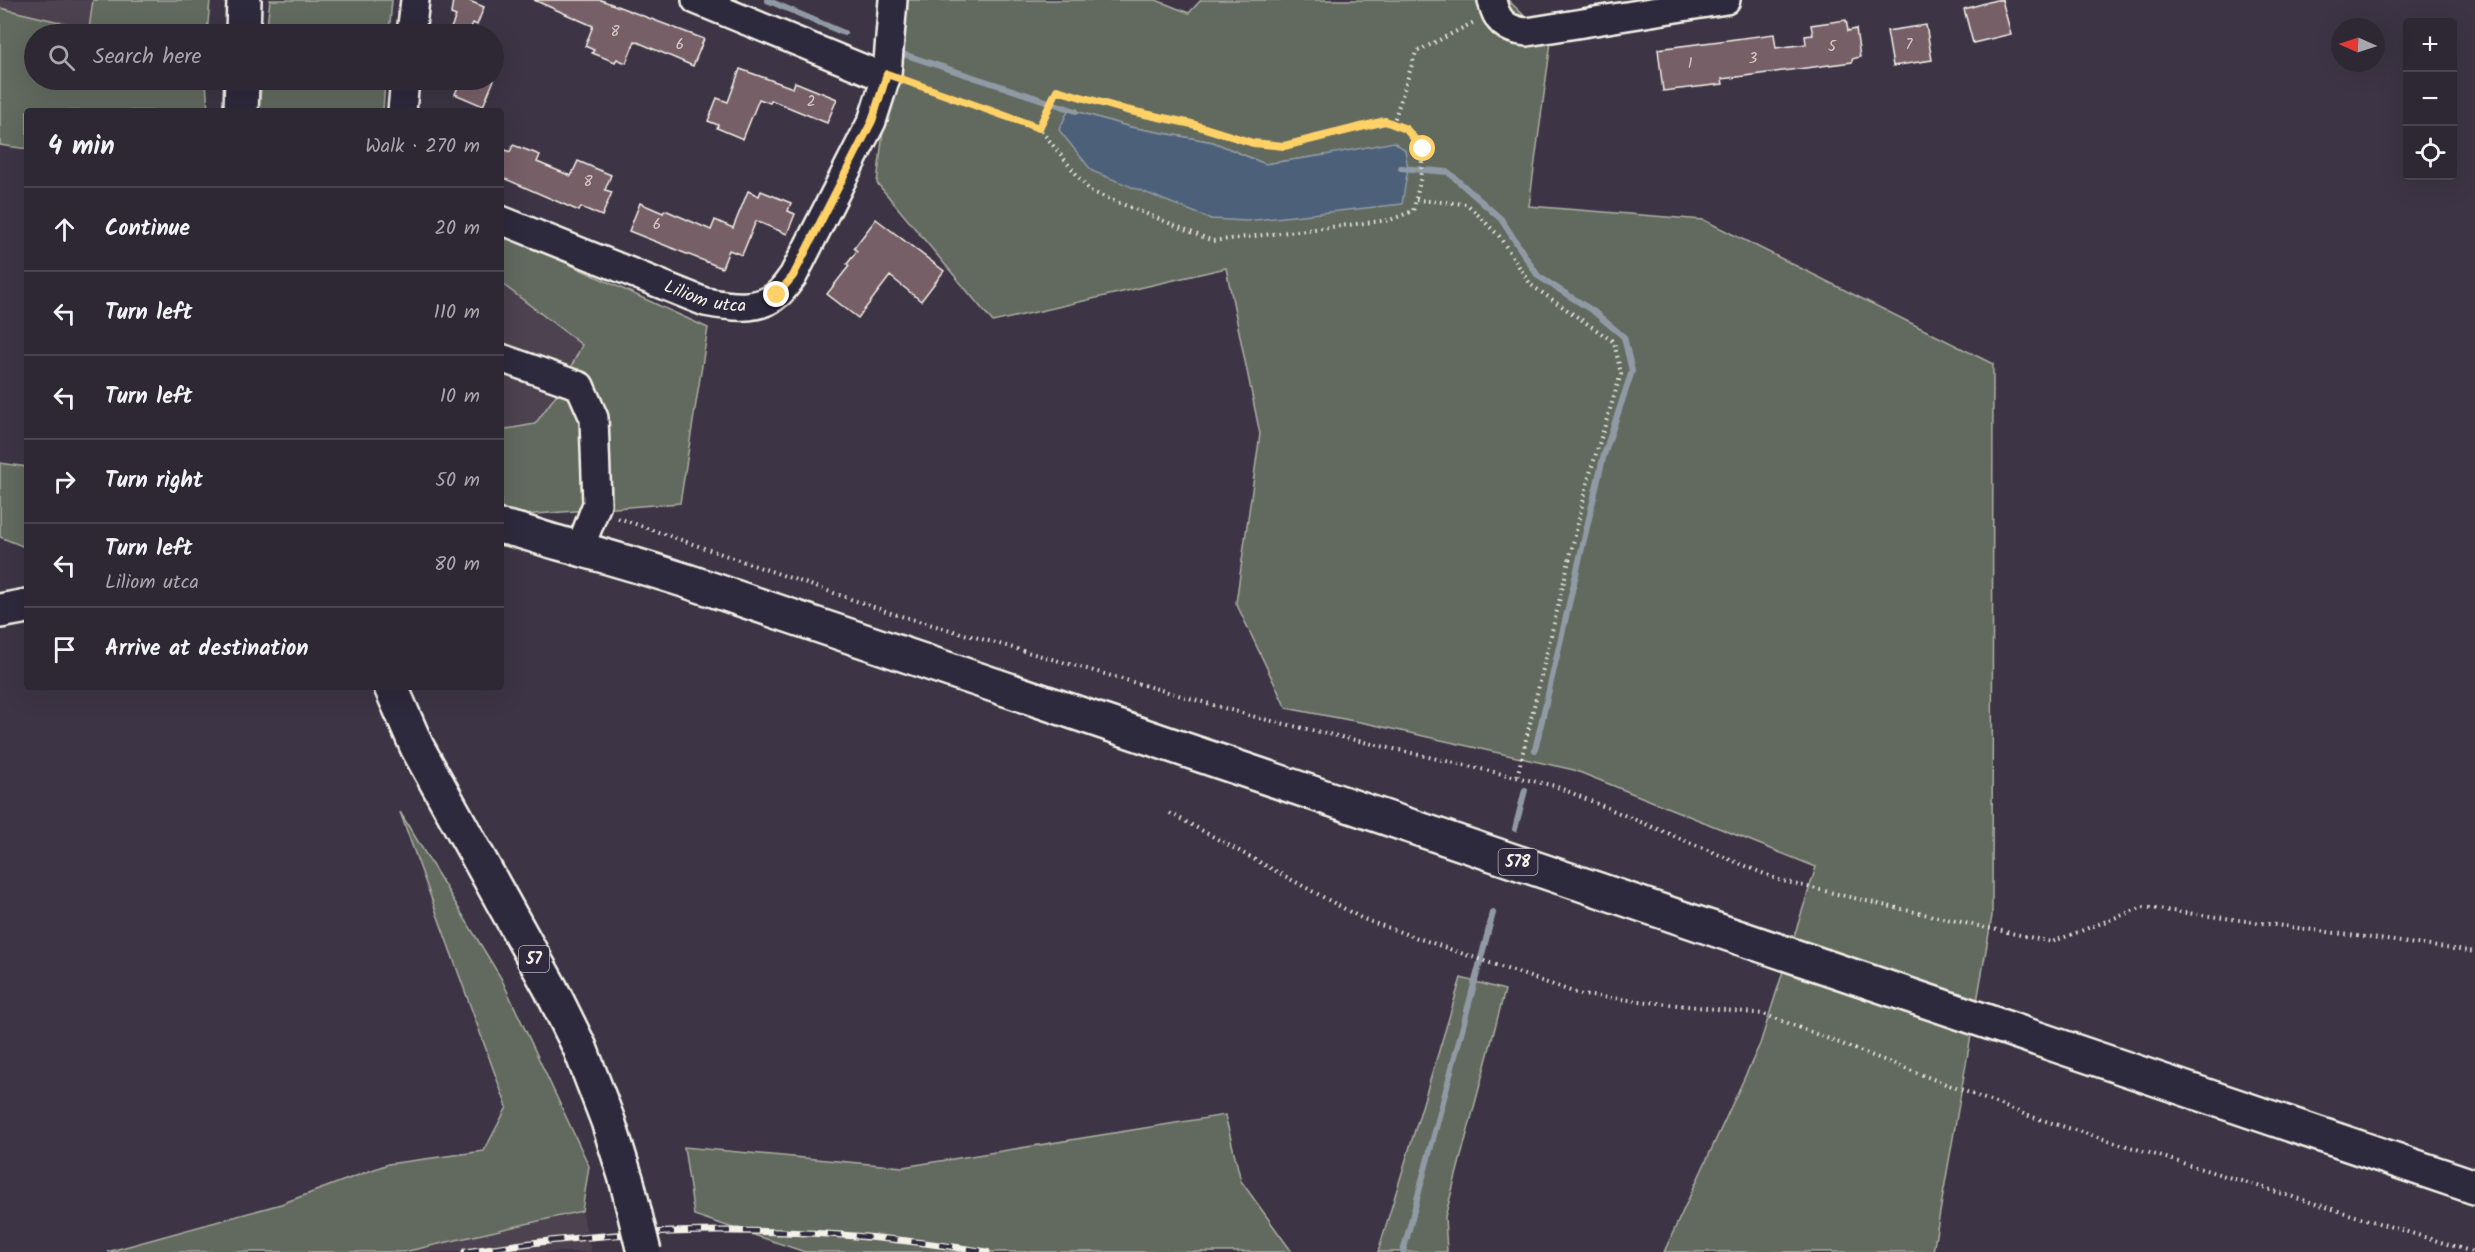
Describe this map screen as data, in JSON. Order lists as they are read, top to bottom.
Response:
{
  "streets": {
    "main road": ["578", "57"],
    "street": ["Liliom utca"]
  },
  "house_numbers": [
    "8",
    "6",
    "7",
    "5",
    "3",
    "1",
    "2",
    "8",
    "6"
  ],
  "north": "left",
  "page": {
    "map_buttons": ["+", "−"],
    "search": "Search here",
    "heading": ["4 min", "Walk · 270 m"],
    "list": [
      ["Continue", "20 m"],
      ["Turn left", "110 m"],
      ["Turn left", "10 m"],
      ["Turn right", "50 m"],
      ["Turn left", "Liliom utca", "80 m"],
      "Arrive at destination"
    ]
  }
}
